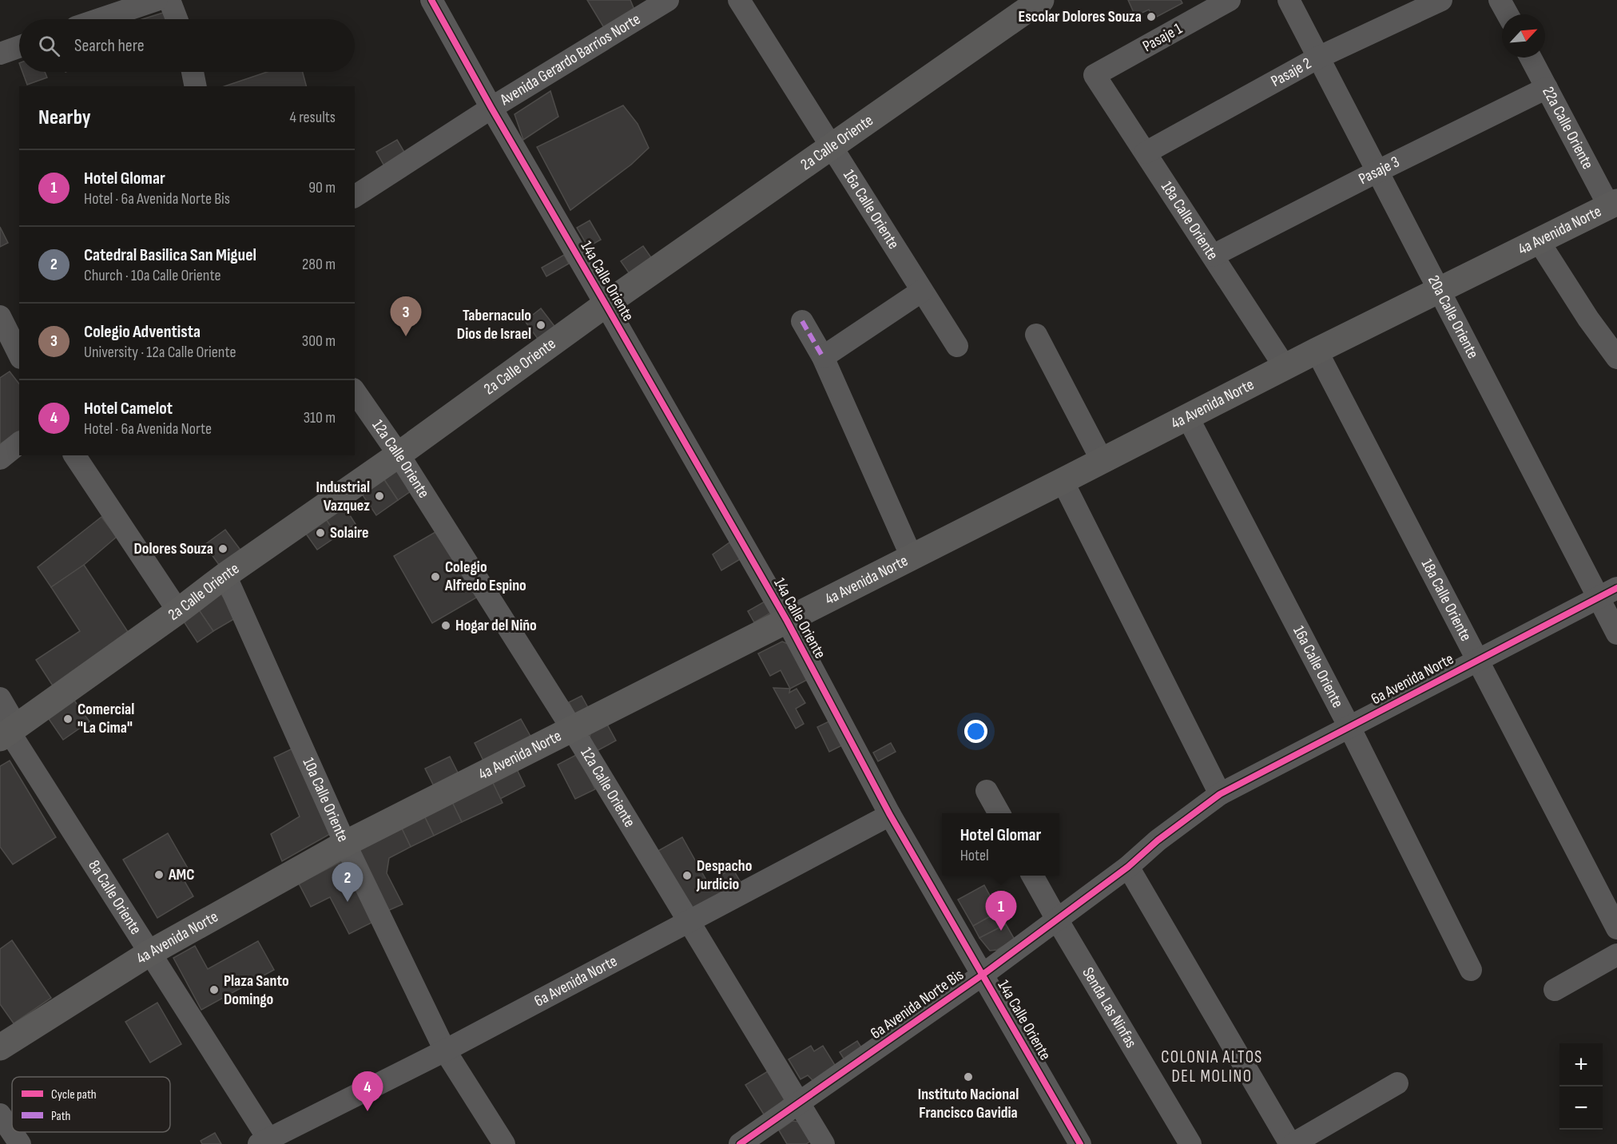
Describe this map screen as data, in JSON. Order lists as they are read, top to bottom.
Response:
{
  "streets": {
    "main road": ["2a Calle Oriente", "4a Avenida Norte"],
    "street": [
      "Pasaje 1",
      "Avenida Gerardo Barrios Norte",
      "Pasaje 2",
      "22a Calle Oriente",
      "Pasaje 3",
      "16a Calle Oriente",
      "18a Calle Oriente",
      "14a Calle Oriente",
      "20a Calle Oriente",
      "12a Calle Oriente",
      "6a Avenida Norte",
      "10a Calle Oriente",
      "8a Calle Oriente",
      "6a Avenida Norte Bis",
      "Senda Las Ninfas"
    ]
  },
  "crossings": [
    ["Pasaje 1", "18a Calle Oriente"],
    ["Avenida Gerardo Barrios Norte", "14a Calle Oriente"],
    ["Pasaje 2", "18a Calle Oriente"],
    ["Pasaje 2", "20a Calle Oriente"],
    ["22a Calle Oriente", "Pasaje 3"],
    ["22a Calle Oriente", "4a Avenida Norte"],
    ["2a Calle Oriente", "16a Calle Oriente"],
    ["2a Calle Oriente", "14a Calle Oriente"],
    ["2a Calle Oriente", "12a Calle Oriente"],
    ["2a Calle Oriente", "10a Calle Oriente"],
    ["2a Calle Oriente", "8a Calle Oriente"],
    ["Pasaje 3", "18a Calle Oriente"],
    ["Pasaje 3", "20a Calle Oriente"],
    ["16a Calle Oriente", "4a Avenida Norte"],
    ["16a Calle Oriente", "6a Avenida Norte"],
    ["18a Calle Oriente", "4a Avenida Norte"],
    ["18a Calle Oriente", "6a Avenida Norte"],
    ["4a Avenida Norte", "14a Calle Oriente"],
    ["4a Avenida Norte", "20a Calle Oriente"],
    ["4a Avenida Norte", "12a Calle Oriente"],
    ["4a Avenida Norte", "10a Calle Oriente"],
    ["4a Avenida Norte", "8a Calle Oriente"],
    ["14a Calle Oriente", "6a Avenida Norte"],
    ["14a Calle Oriente", "6a Avenida Norte Bis"],
    ["20a Calle Oriente", "6a Avenida Norte"],
    ["12a Calle Oriente", "6a Avenida Norte"],
    ["12a Calle Oriente", "6a Avenida Norte Bis"],
    ["6a Avenida Norte", "10a Calle Oriente"],
    ["6a Avenida Norte", "8a Calle Oriente"],
    ["6a Avenida Norte", "6a Avenida Norte Bis"],
    ["6a Avenida Norte Bis", "Senda Las Ninfas"]
  ],
  "districts": ["COLONIA ALTOS DEL MOLINO"],
  "places": [
    "Escolar Dolores Souza",
    "Tabernaculo Dios de Israel",
    "Industrial Vazquez",
    "Solaire",
    "Dolores Souza",
    "Colegio Alfredo Espino",
    "Hogar del Niño",
    "Comercial \"La Cima\"",
    "AMC",
    "Despacho Jurdicio",
    "Plaza Santo Domingo",
    "Instituto Nacional Francisco Gavidia"
  ],
  "legend": ["Cycle path", "Path"],
  "north": "top right",
  "page": {
    "search": "Search here",
    "heading": ["Nearby", "4 results"],
    "list": [
      {
        "mark": "1",
        "name": "Hotel Glomar",
        "note": "Hotel · 6a Avenida Norte Bis",
        "value": "90 m"
      },
      {
        "mark": "2",
        "name": "Catedral Basilica San Miguel",
        "note": "Church · 10a Calle Oriente",
        "value": "280 m"
      },
      {
        "mark": "3",
        "name": "Colegio Adventista",
        "note": "University · 12a Calle Oriente",
        "value": "300 m"
      },
      {
        "mark": "4",
        "name": "Hotel Camelot",
        "note": "Hotel · 6a Avenida Norte",
        "value": "310 m"
      }
    ],
    "pins": [
      "3",
      "2",
      "1",
      "4"
    ],
    "popup": ["Hotel Glomar", "Hotel"],
    "map_buttons": ["+", "−"]
  }
}
